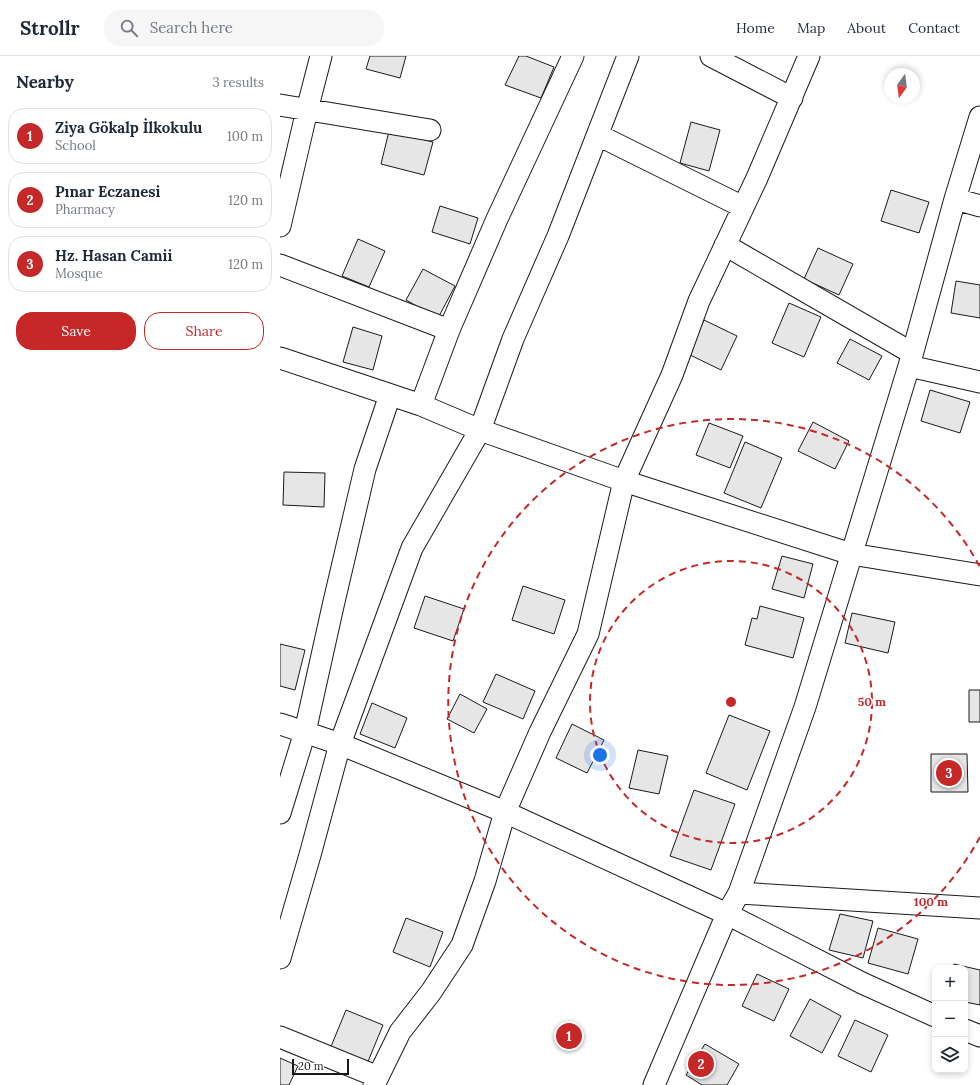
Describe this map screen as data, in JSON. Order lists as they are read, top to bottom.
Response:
{
  "scale_bar": "20 m",
  "north": "bottom",
  "page": {
    "header": "Strollr",
    "search": "Search here",
    "nav": [
      "Home",
      "Map",
      "About",
      "Contact"
    ],
    "heading": ["Nearby", "3 results"],
    "list": [
      {
        "mark": "1",
        "name": "Ziya Gökalp İlkokulu",
        "note": "School",
        "value": "100 m"
      },
      {
        "mark": "2",
        "name": "Pınar Eczanesi",
        "note": "Pharmacy",
        "value": "120 m"
      },
      {
        "mark": "3",
        "name": "Hz. Hasan Camii",
        "note": "Mosque",
        "value": "120 m"
      }
    ],
    "buttons": ["Save", "Share"],
    "pins": ["3", "1", "2"],
    "map_buttons": ["+", "−"],
    "scale": "20 m"
  },
  "rings": ["50 m", "100 m"]
}
